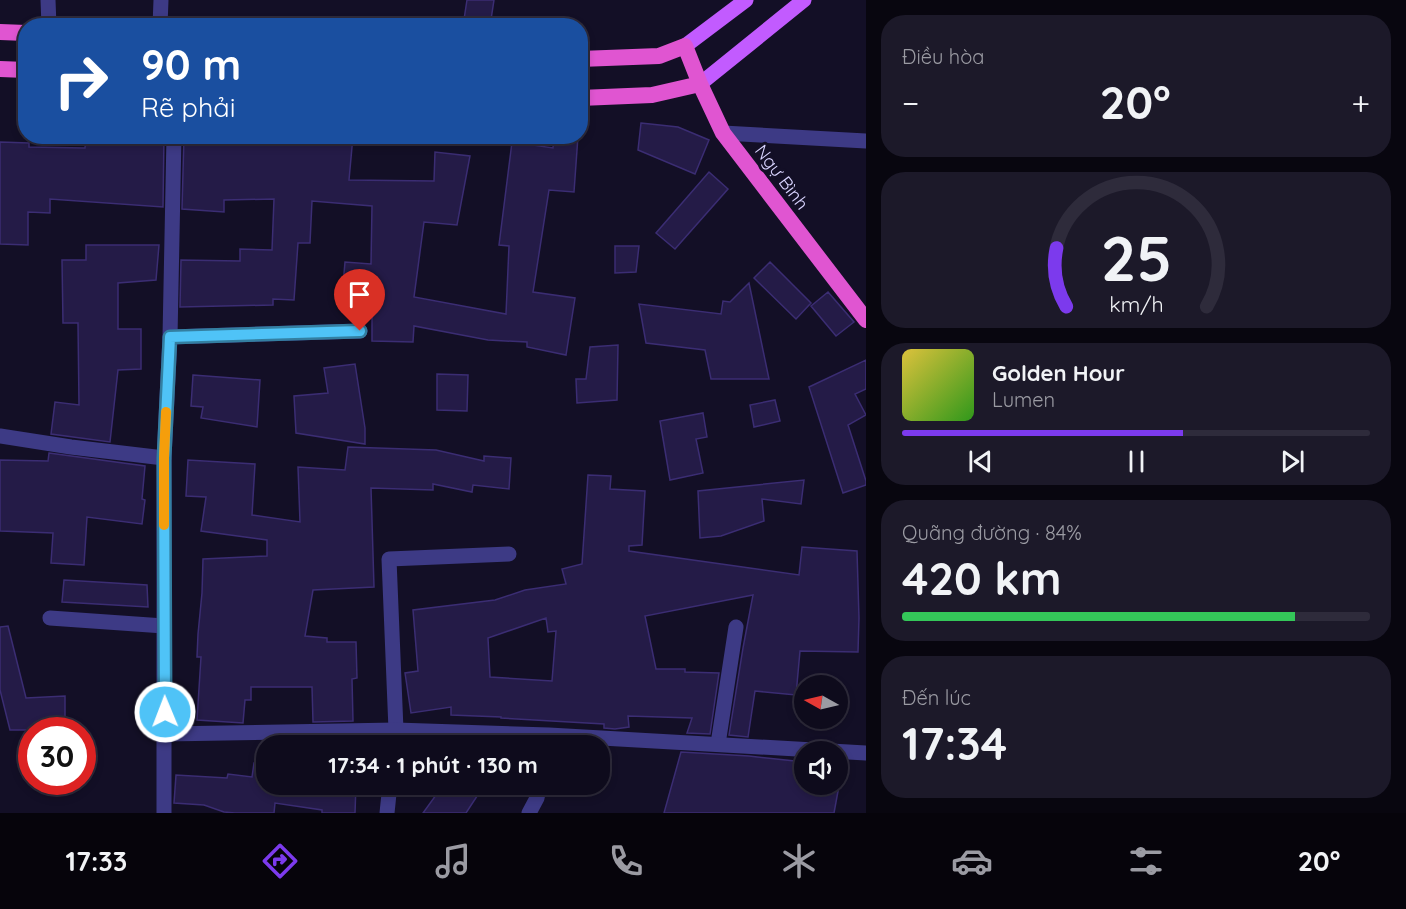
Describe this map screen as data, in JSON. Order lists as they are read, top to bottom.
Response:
{
  "streets": {
    "highway": ["Ngự Bình"]
  },
  "north": "left",
  "page": {
    "tile": [
      "Điều hòa",
      ["Quãng đường · 84%", "420 km"],
      ["Đến lúc", "17:34"]
    ],
    "turn": ["90 m", "Rẽ phải"],
    "heat": ["−", "20°", "+"],
    "song": ["Golden Hour", "Lumen"],
    "limit": "30",
    "trip": "17:34 · 1 phút · 130 m",
    "tabs": ["17:33", "20°"],
    "gauge": ["25", "km/h"]
  }
}
